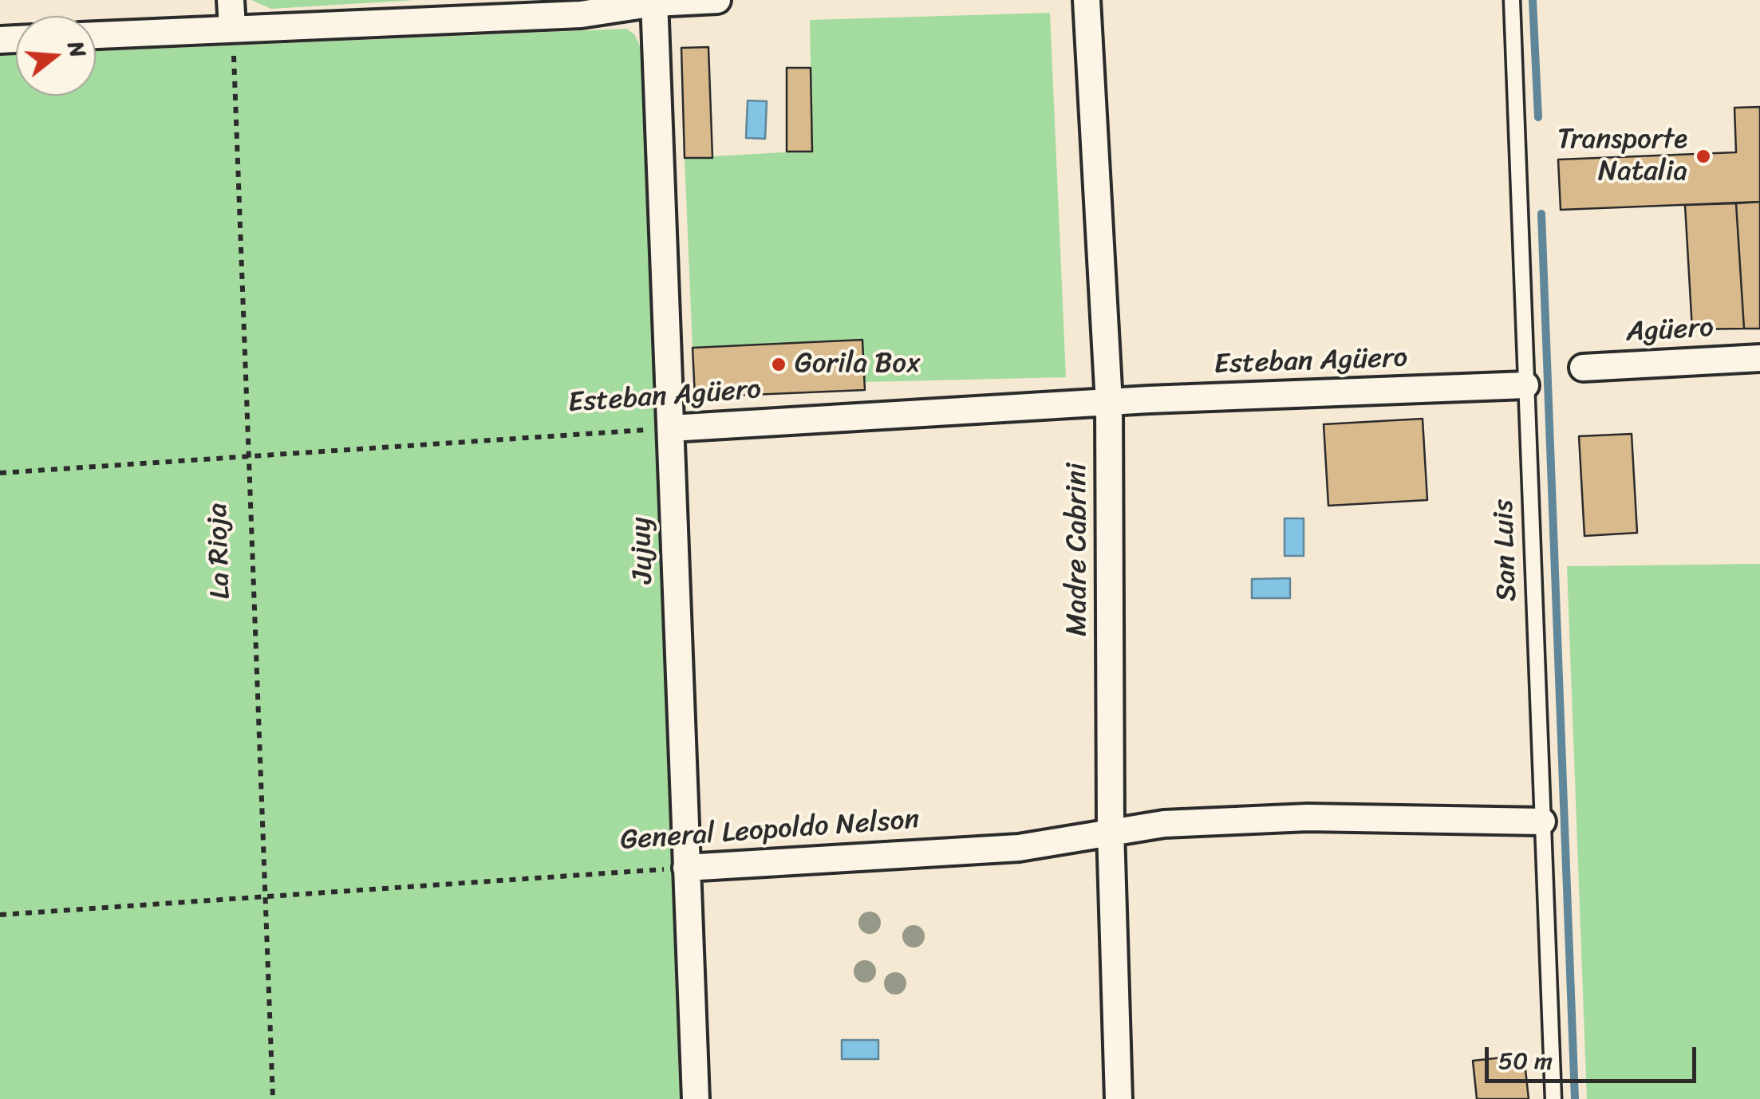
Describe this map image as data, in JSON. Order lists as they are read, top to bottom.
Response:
{
  "streets": {
    "street": [
      "Agüero",
      "Esteban Agüero",
      "Madre Cabrini",
      "Jujuy",
      "General Leopoldo Nelson"
    ],
    "lane": ["San Luis"],
    "path": ["La Rioja"]
  },
  "crossings": [
    ["Esteban Agüero", "Madre Cabrini"],
    ["Esteban Agüero", "Jujuy"],
    ["Esteban Agüero", "San Luis"],
    ["Esteban Agüero", "La Rioja"],
    ["Madre Cabrini", "General Leopoldo Nelson"],
    ["Jujuy", "General Leopoldo Nelson"],
    ["San Luis", "General Leopoldo Nelson"],
    ["La Rioja", "General Leopoldo Nelson"]
  ],
  "places": ["Transporte Natalia", "Gorila Box"],
  "scale_bar": "50 m",
  "north": "right"
}
